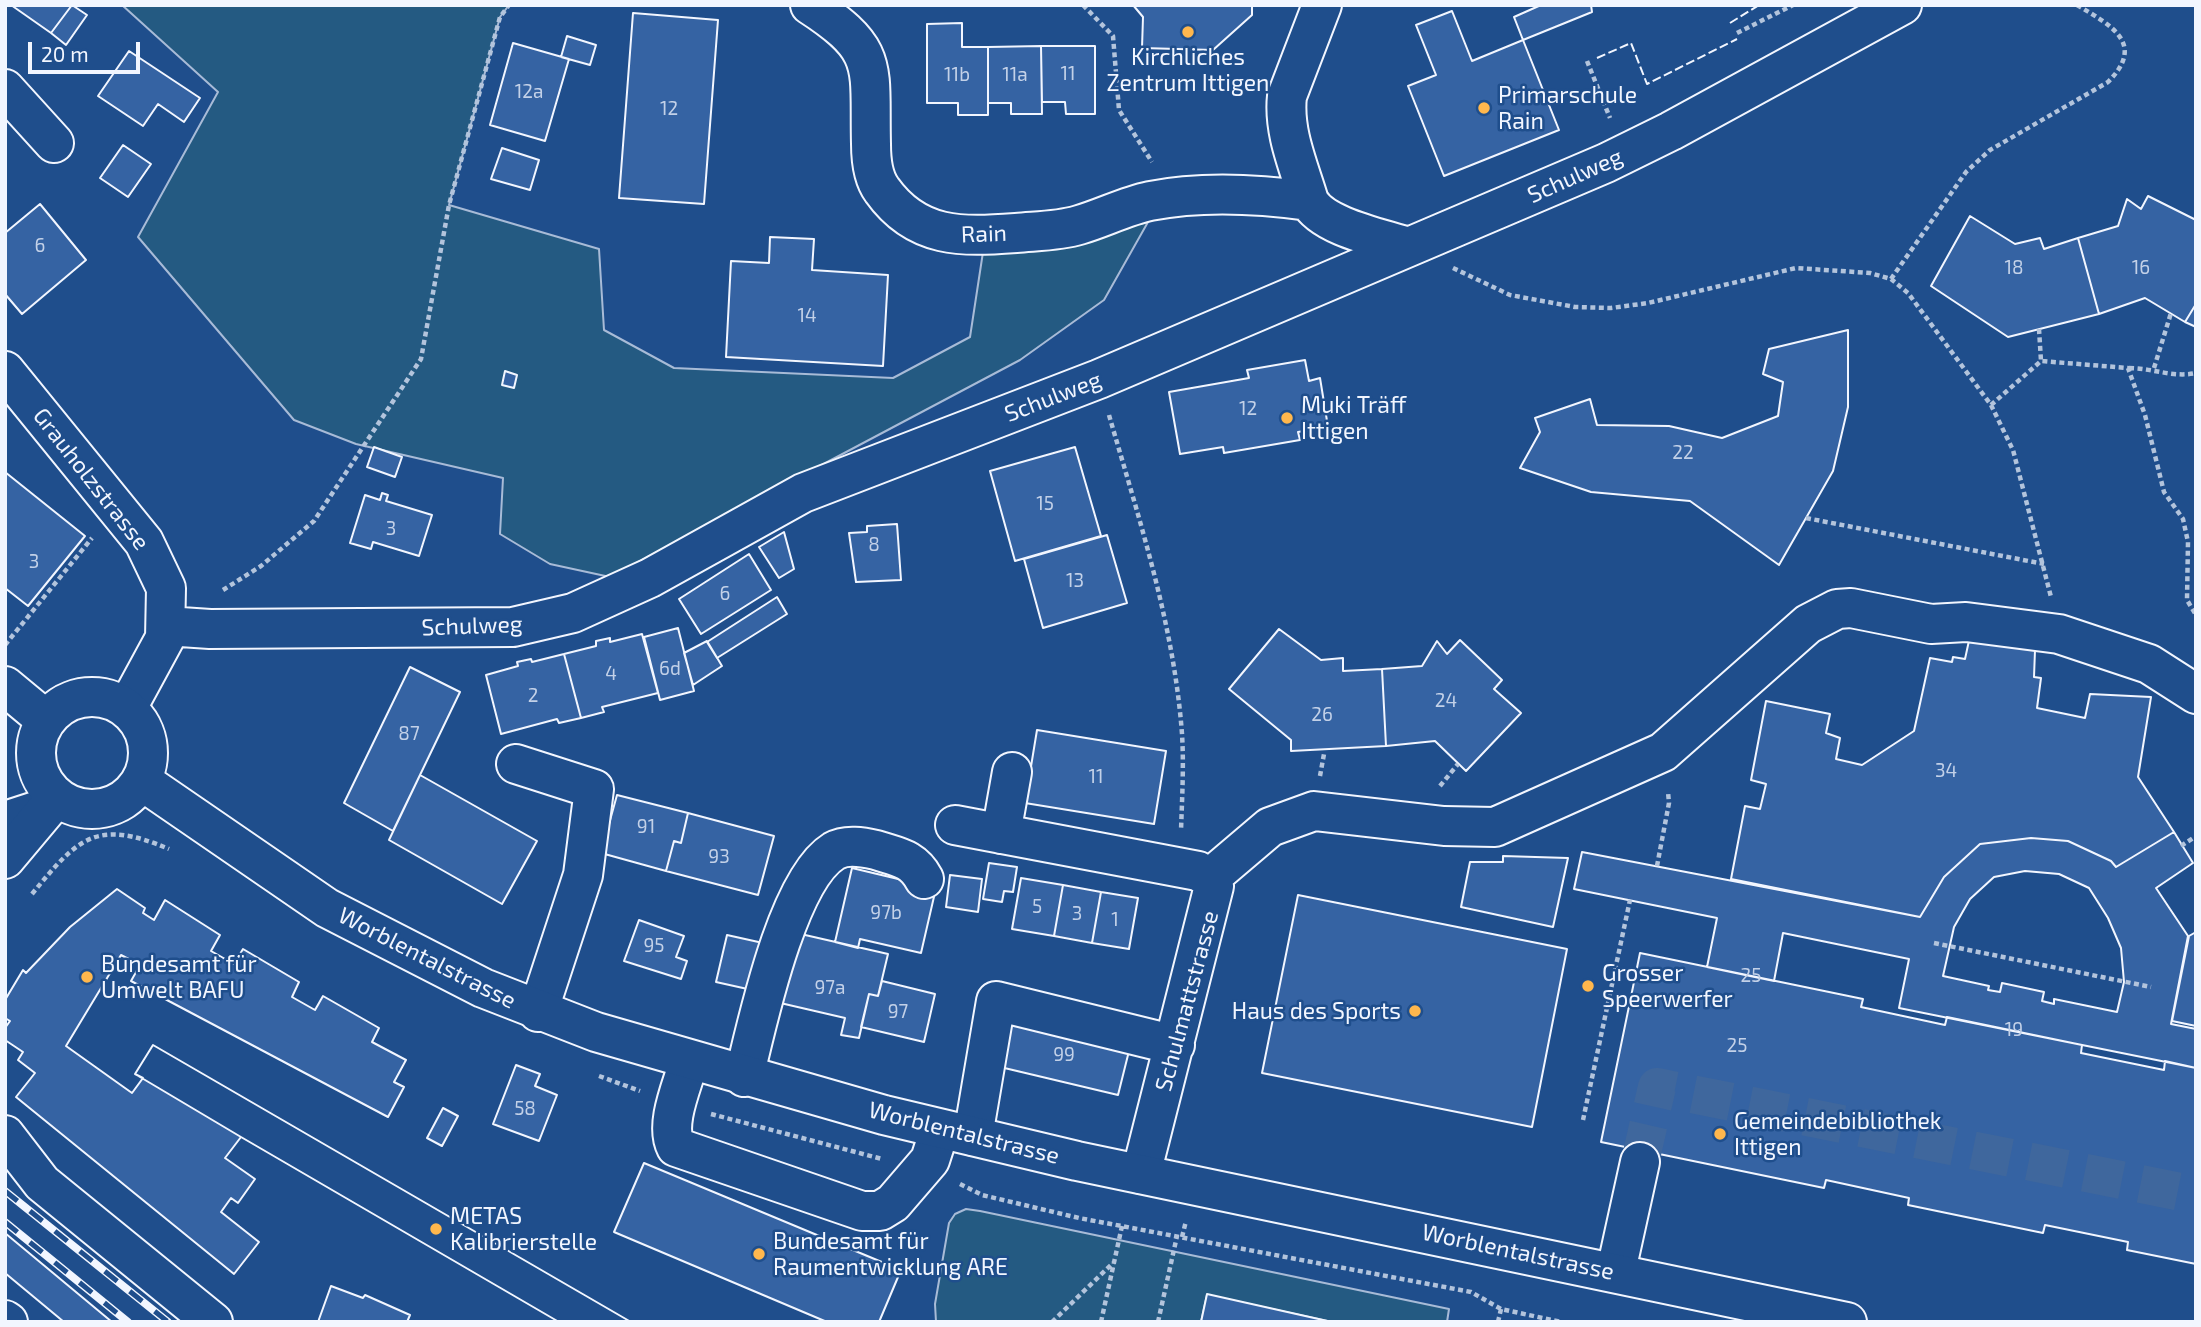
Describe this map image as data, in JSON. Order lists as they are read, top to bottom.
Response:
{
  "streets": {
    "street": [
      "Schulweg",
      "Rain",
      "Grauholzstrasse",
      "Worblentalstrasse",
      "Schulmattstrasse"
    ]
  },
  "crossings": [
    ["Schulweg", "Grauholzstrasse"],
    ["Grauholzstrasse", "Worblentalstrasse"],
    ["Worblentalstrasse", "Schulmattstrasse"]
  ],
  "places": [
    "Kirchliches Zentrum Ittigen",
    "Primarschule Rain",
    "Muki Träff Ittigen",
    "Bundesamt für Umwelt BAFU",
    "Grosser Speerwerfer",
    "Haus des Sports",
    "Gemeindebibliothek Ittigen",
    "METAS Kalibrierstelle",
    "Bundesamt für Raumentwicklung ARE"
  ],
  "house_numbers": [
    "11",
    "11b",
    "11a",
    "12a",
    "12",
    "6",
    "18",
    "16",
    "14",
    "12",
    "22",
    "15",
    "3",
    "8",
    "3",
    "13",
    "6",
    "6d",
    "4",
    "2",
    "24",
    "26",
    "87",
    "34",
    "11",
    "91",
    "93",
    "5",
    "97b",
    "3",
    "1",
    "95",
    "25",
    "97a",
    "97",
    "19",
    "25",
    "99",
    "58"
  ],
  "scale_bar": "20 m"
}
